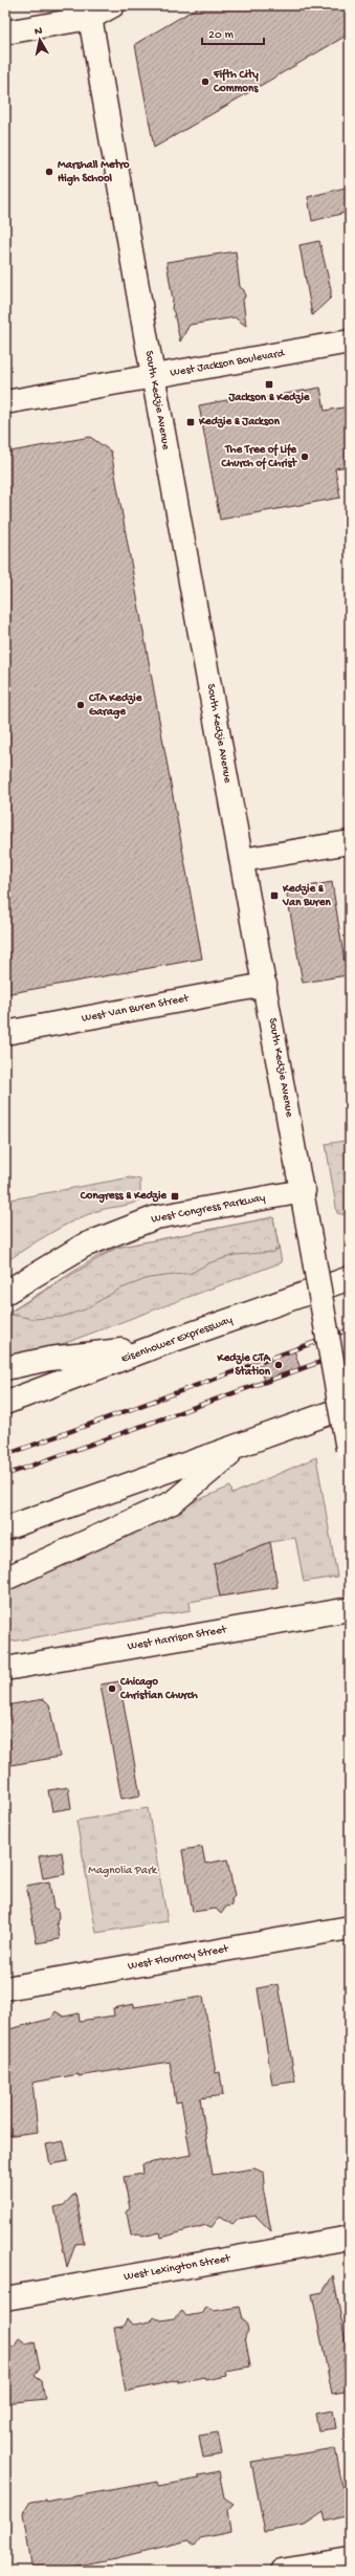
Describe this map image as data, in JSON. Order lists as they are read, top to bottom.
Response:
{
  "streets": {
    "main road": [
      "West Jackson Boulevard",
      "South Kedzie Avenue",
      "West Van Buren Street",
      "West Congress Parkway",
      "Eisenhower Expressway",
      "West Harrison Street",
      "West Flournoy Street",
      "West Lexington Street"
    ]
  },
  "crossings": [
    ["West Jackson Boulevard", "South Kedzie Avenue"],
    ["South Kedzie Avenue", "West Van Buren Street"],
    ["South Kedzie Avenue", "West Congress Parkway"]
  ],
  "parks": ["Magnolia Park"],
  "places": {
    "other": [
      "Fifth City Commons",
      "Marshall Metro High School",
      "The Tree of Life Church of Christ",
      "CTA Kedzie Garage",
      "Kedzie CTA Station",
      "Chicago Christian Church"
    ],
    "transit": [
      "Jackson & Kedzie",
      "Kedzie & Jackson",
      "Kedzie & Van Buren",
      "Congress & Kedzie"
    ]
  },
  "scale_bar": "20 m",
  "north": "top"
}
